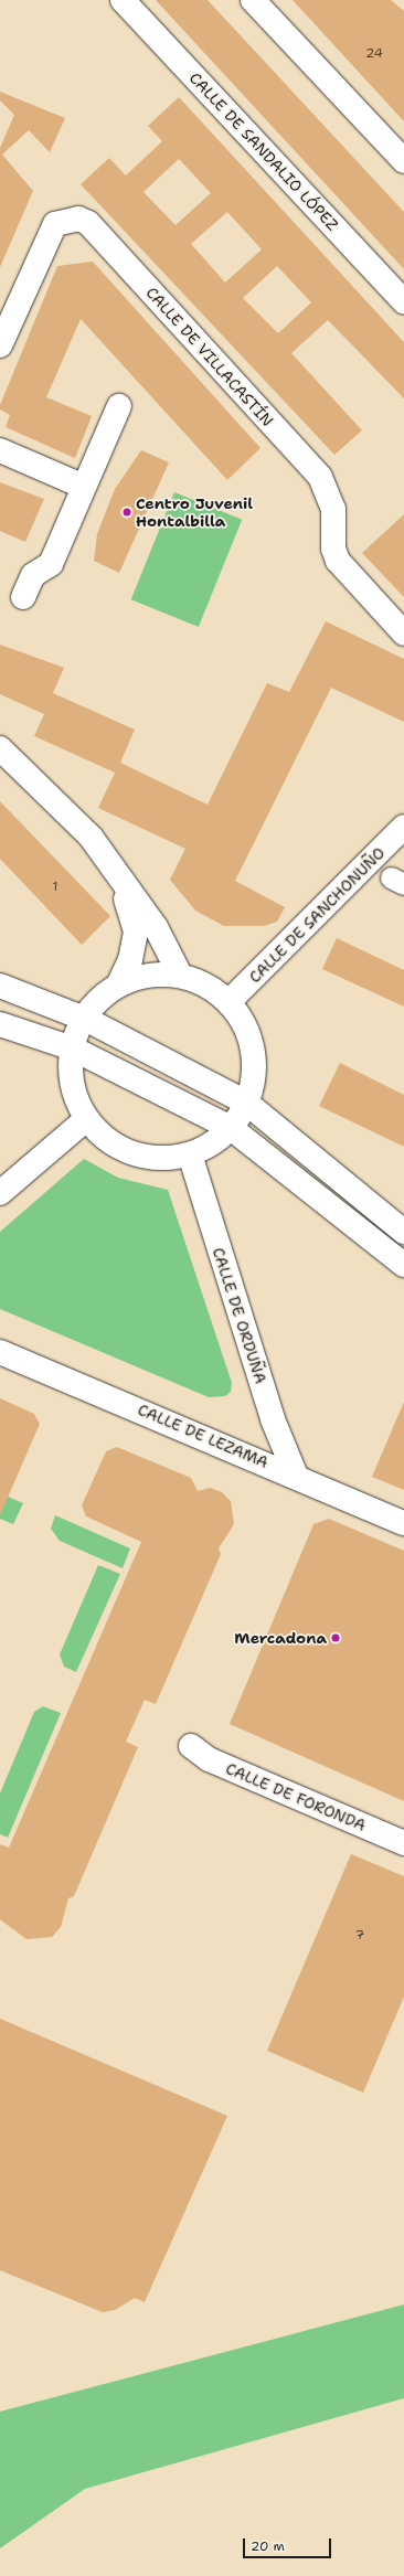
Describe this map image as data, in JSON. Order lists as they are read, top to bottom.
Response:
{
  "streets": {
    "street": [
      "CALLE DE SANDALIO LÓPEZ",
      "CALLE DE VILLACASTÍN",
      "CALLE DE SANCHONUÑO",
      "CALLE DE ORDUÑA",
      "CALLE DE LEZAMA",
      "CALLE DE FORONDA"
    ]
  },
  "crossings": [
    ["CALLE DE ORDUÑA", "CALLE DE LEZAMA"]
  ],
  "places": ["Centro Juvenil Hontalbilla", "Mercadona"],
  "house_numbers": ["24", "1", "7"],
  "scale_bar": "20 m"
}
